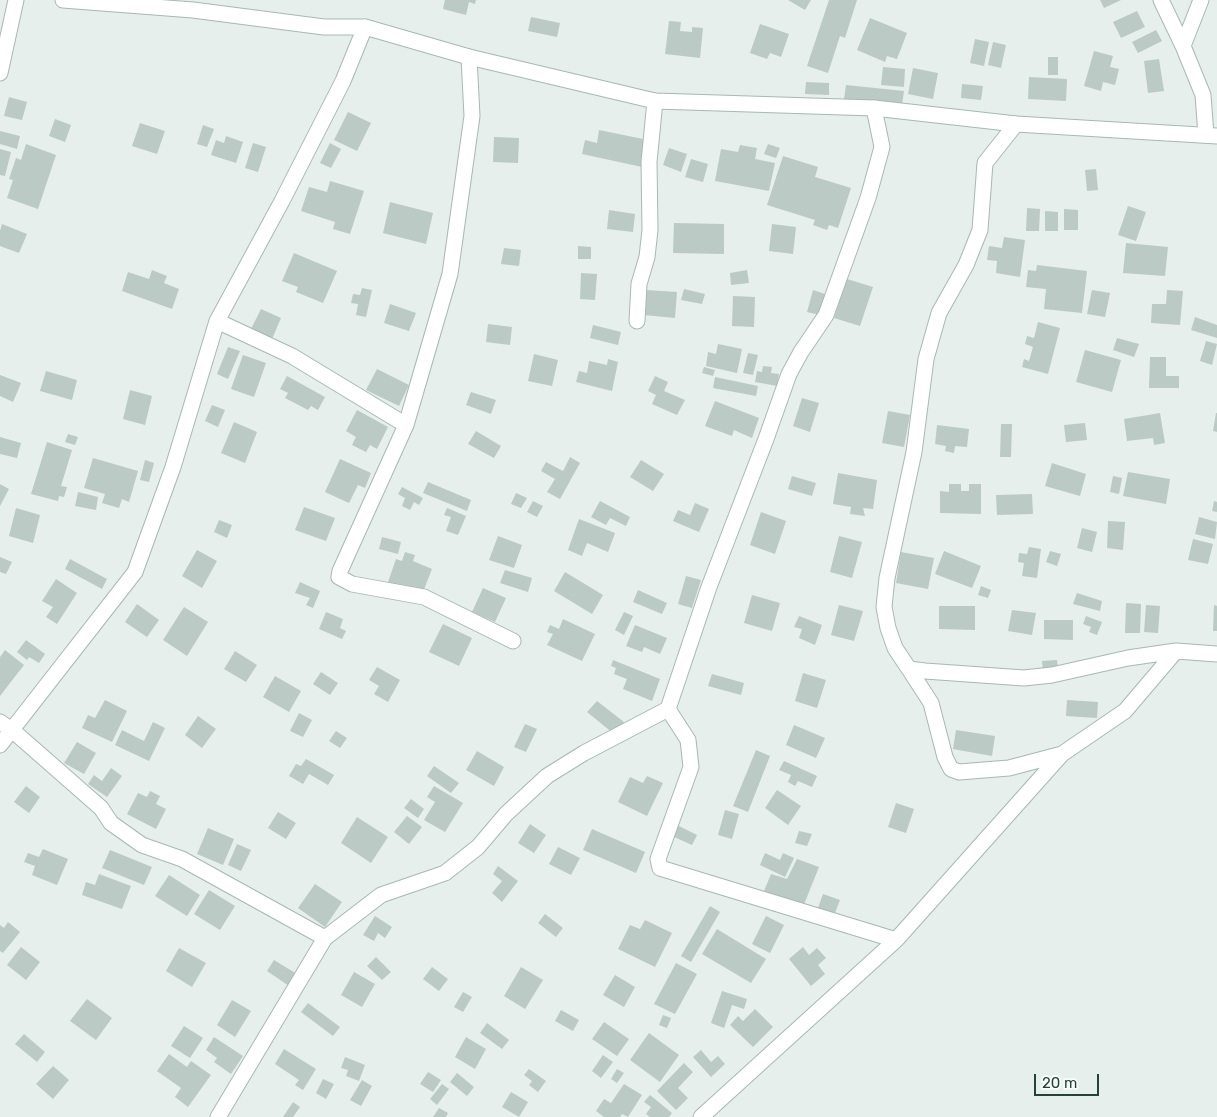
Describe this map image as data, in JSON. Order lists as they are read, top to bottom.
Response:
{
  "scale_bar": "20 m"
}
